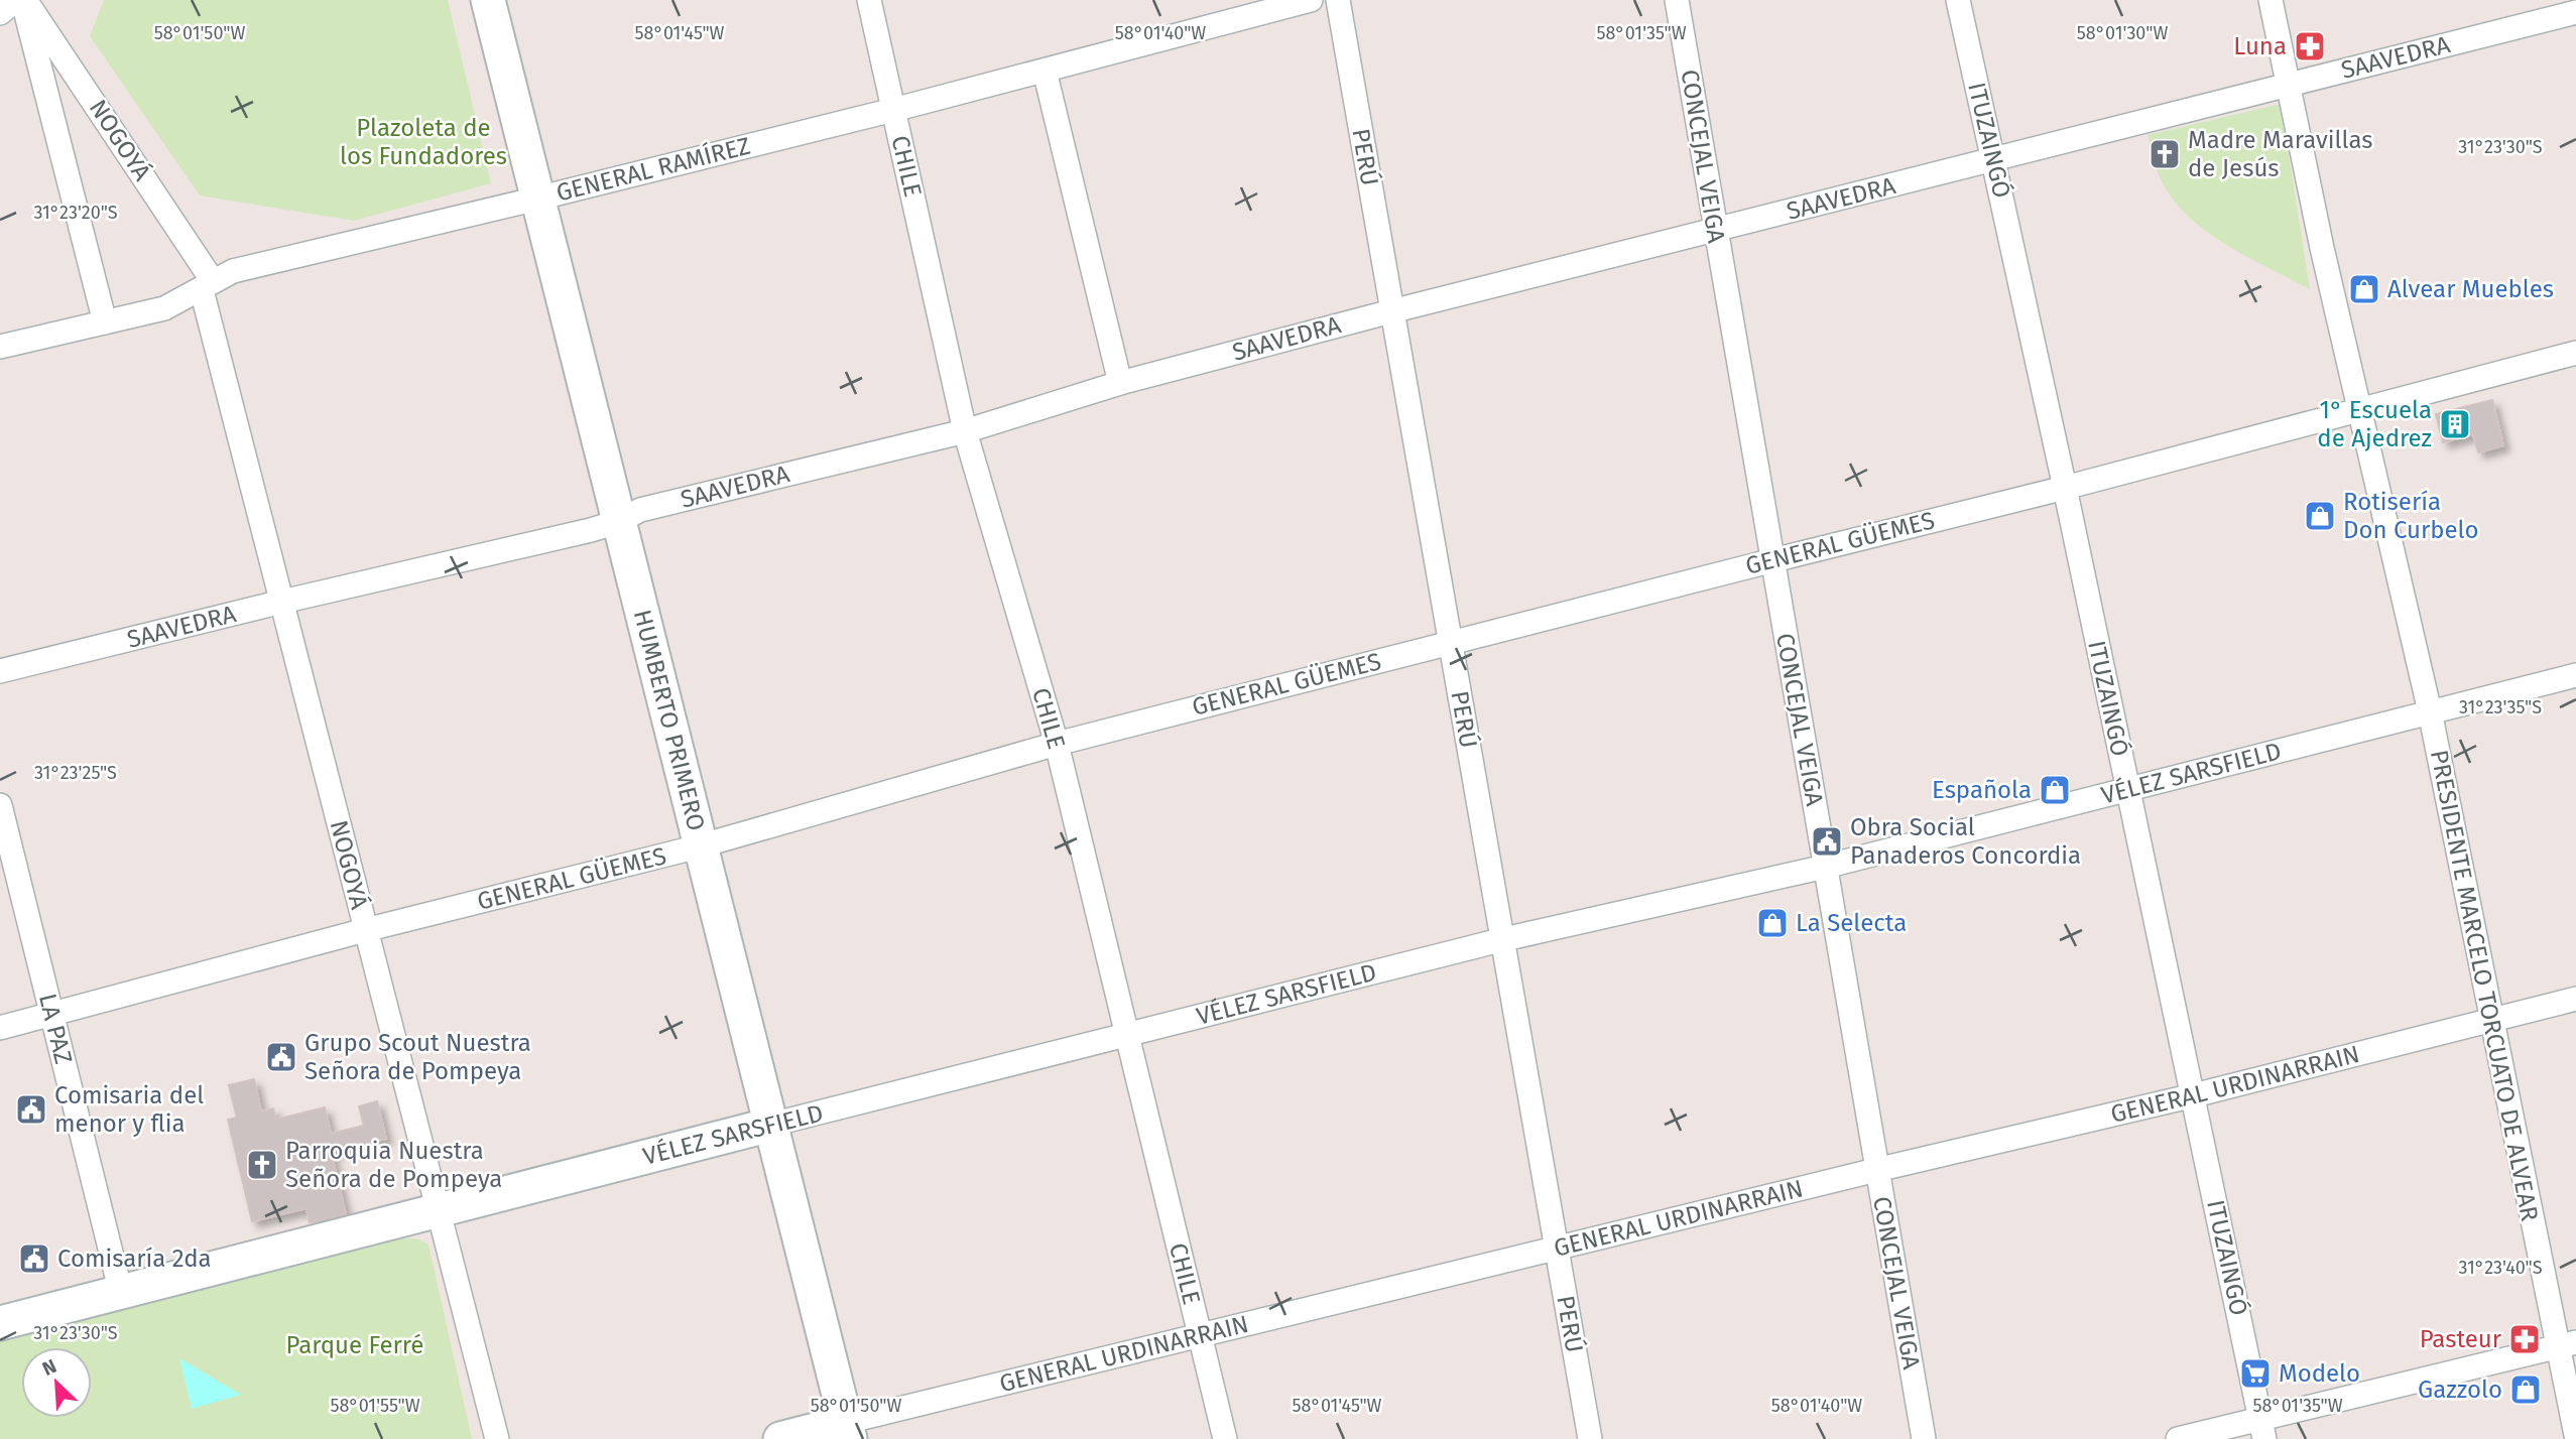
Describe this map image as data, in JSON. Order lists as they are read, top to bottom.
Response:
{
  "streets": {
    "street": [
      "SAAVEDRA",
      "NOGOYÁ",
      "ITUZAINGÓ",
      "CONCEJAL VEIGA",
      "PERÚ",
      "CHILE",
      "GENERAL RAMÍREZ",
      "GENERAL GÜEMES",
      "HUMBERTO PRIMERO",
      "VÉLEZ SARSFIELD",
      "PRESIDENTE MARCELO TORCUATO DE ALVEAR",
      "LA PAZ",
      "GENERAL URDINARRAIN"
    ]
  },
  "crossings": [
    ["SAAVEDRA", "NOGOYÁ"],
    ["SAAVEDRA", "ITUZAINGÓ"],
    ["SAAVEDRA", "CONCEJAL VEIGA"],
    ["SAAVEDRA", "PERÚ"],
    ["SAAVEDRA", "CHILE"],
    ["SAAVEDRA", "HUMBERTO PRIMERO"],
    ["SAAVEDRA", "PRESIDENTE MARCELO TORCUATO DE ALVEAR"],
    ["NOGOYÁ", "GENERAL RAMÍREZ"],
    ["NOGOYÁ", "GENERAL GÜEMES"],
    ["NOGOYÁ", "VÉLEZ SARSFIELD"],
    ["ITUZAINGÓ", "GENERAL GÜEMES"],
    ["ITUZAINGÓ", "VÉLEZ SARSFIELD"],
    ["ITUZAINGÓ", "GENERAL URDINARRAIN"],
    ["CONCEJAL VEIGA", "GENERAL GÜEMES"],
    ["CONCEJAL VEIGA", "VÉLEZ SARSFIELD"],
    ["CONCEJAL VEIGA", "GENERAL URDINARRAIN"],
    ["PERÚ", "GENERAL GÜEMES"],
    ["PERÚ", "VÉLEZ SARSFIELD"],
    ["PERÚ", "GENERAL URDINARRAIN"],
    ["CHILE", "GENERAL RAMÍREZ"],
    ["CHILE", "GENERAL GÜEMES"],
    ["CHILE", "VÉLEZ SARSFIELD"],
    ["CHILE", "GENERAL URDINARRAIN"],
    ["GENERAL RAMÍREZ", "HUMBERTO PRIMERO"],
    ["GENERAL GÜEMES", "HUMBERTO PRIMERO"],
    ["GENERAL GÜEMES", "PRESIDENTE MARCELO TORCUATO DE ALVEAR"],
    ["GENERAL GÜEMES", "LA PAZ"],
    ["HUMBERTO PRIMERO", "VÉLEZ SARSFIELD"],
    ["HUMBERTO PRIMERO", "GENERAL URDINARRAIN"],
    ["VÉLEZ SARSFIELD", "PRESIDENTE MARCELO TORCUATO DE ALVEAR"],
    ["VÉLEZ SARSFIELD", "LA PAZ"],
    ["PRESIDENTE MARCELO TORCUATO DE ALVEAR", "GENERAL URDINARRAIN"]
  ],
  "parks": ["Plazoleta de los Fundadores", "Parque Ferré"],
  "places": {
    "pharmacy": ["Luna", "Pasteur"],
    "church": ["Madre Maravillas de Jesús", "Parroquia Nuestra Señora de Pompeya"],
    "shop": [
      "Alvear Muebles",
      "Rotisería Don Curbelo",
      "Española",
      "La Selecta",
      "Gazzolo"
    ],
    "building": ["1° Escuela de Ajedrez"],
    "public building": [
      "Obra Social Panaderos Concordia",
      "Grupo Scout Nuestra Señora de Pompeya",
      "Comisaria del menor y flia",
      "Comisaría 2da"
    ],
    "supermarket": ["Modelo"]
  },
  "north": "top left",
  "coordinates": [
    "58°01'50\"W",
    "58°01'45\"W",
    "58°01'40\"W",
    "58°01'35\"W",
    "58°01'30\"W",
    "31°23'30\"S",
    "31°23'20\"S",
    "31°23'35\"S",
    "31°23'25\"S",
    "31°23'40\"S",
    "58°01'55\"W"
  ]
}
